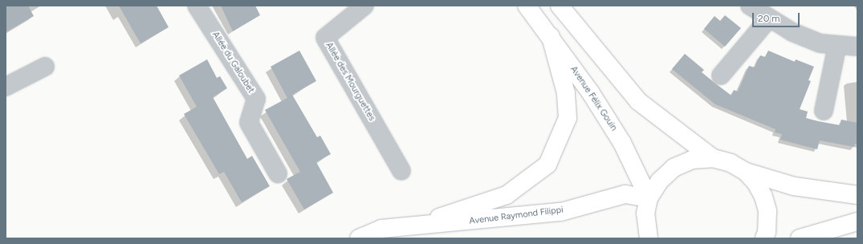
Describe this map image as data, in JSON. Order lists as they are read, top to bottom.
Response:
{
  "streets": {
    "main road": ["Avenue Félix Gouin", "Avenue Raymond Filippi"],
    "street": ["Allée du Galoubet", "Allée des Mourguettes"]
  },
  "crossings": [
    ["Avenue Félix Gouin", "Avenue Raymond Filippi"]
  ],
  "scale_bar": "20 m"
}
